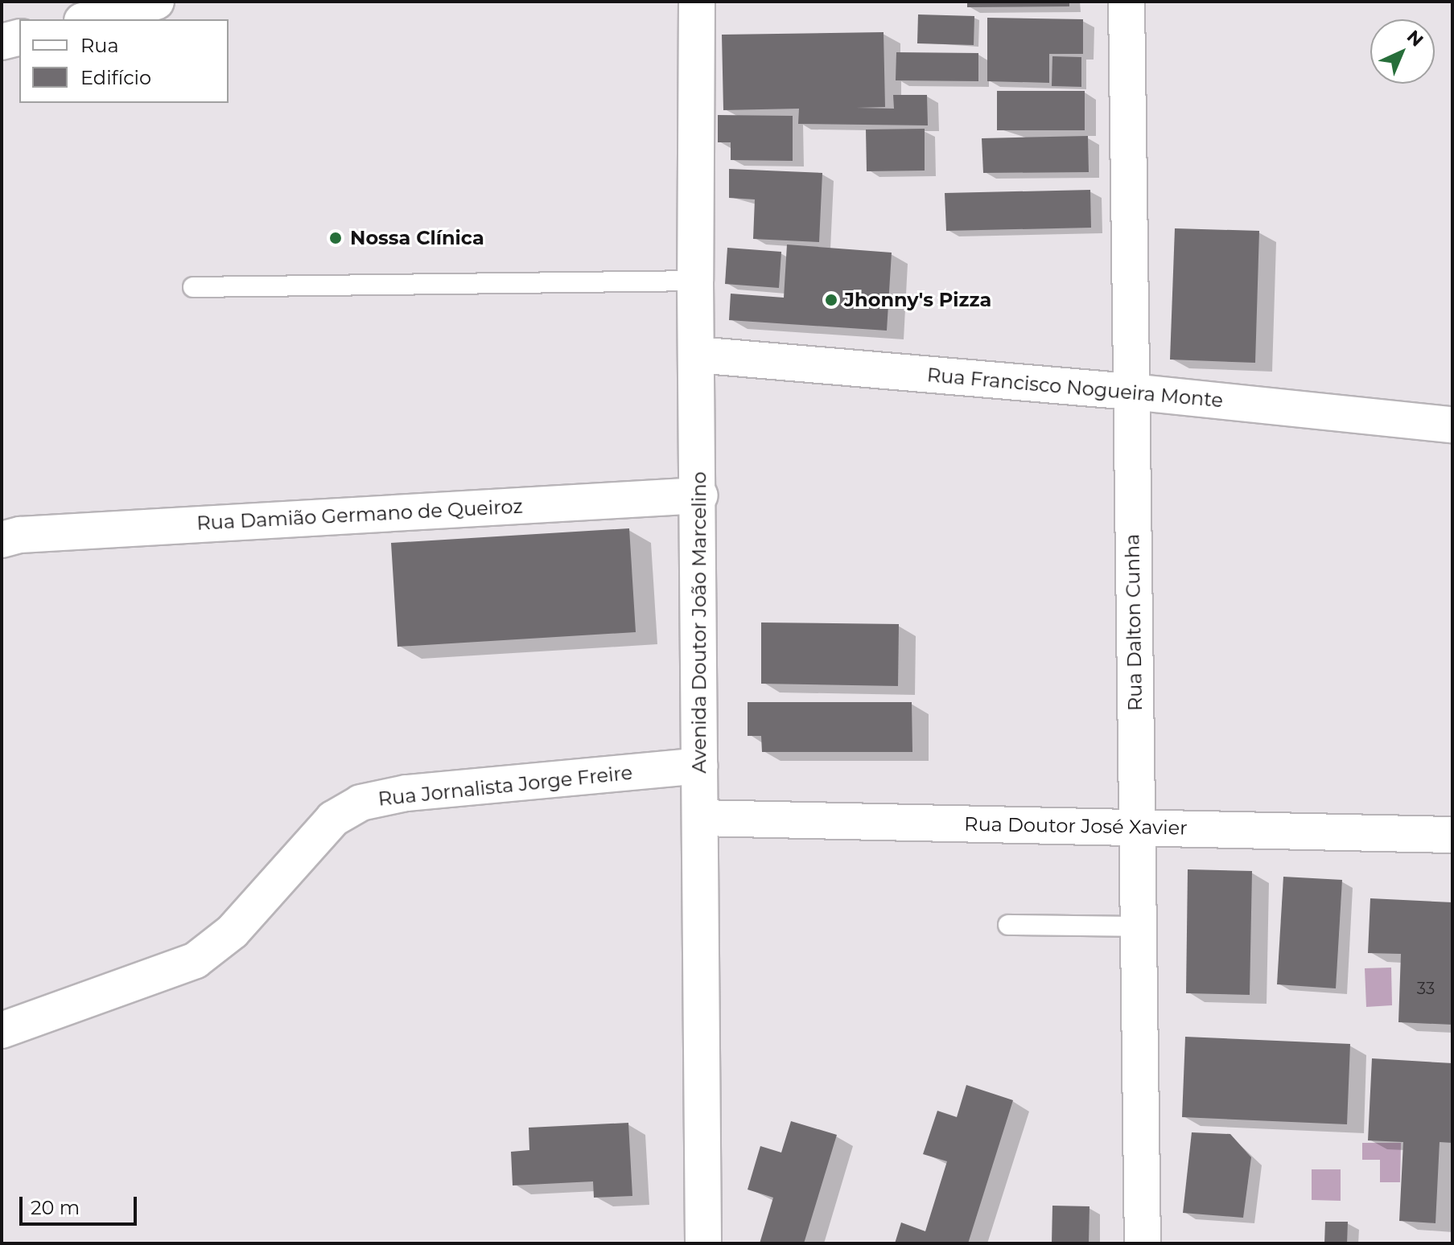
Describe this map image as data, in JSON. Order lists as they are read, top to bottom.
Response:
{
  "streets": {
    "street": [
      "Rua Francisco Nogueira Monte",
      "Rua Damião Germano de Queiroz",
      "Avenida Doutor João Marcelino",
      "Rua Dalton Cunha",
      "Rua Jornalista Jorge Freire",
      "Rua Doutor José Xavier"
    ]
  },
  "crossings": [
    ["Rua Francisco Nogueira Monte", "Avenida Doutor João Marcelino"],
    ["Rua Francisco Nogueira Monte", "Rua Dalton Cunha"],
    ["Rua Damião Germano de Queiroz", "Avenida Doutor João Marcelino"],
    ["Avenida Doutor João Marcelino", "Rua Jornalista Jorge Freire"],
    ["Avenida Doutor João Marcelino", "Rua Doutor José Xavier"],
    ["Rua Dalton Cunha", "Rua Doutor José Xavier"]
  ],
  "places": ["Nossa Clínica", "Jhonny's Pizza"],
  "house_numbers": ["33"],
  "legend": ["Rua", "Edifício"],
  "scale_bar": "20 m",
  "north": "top right"
}
